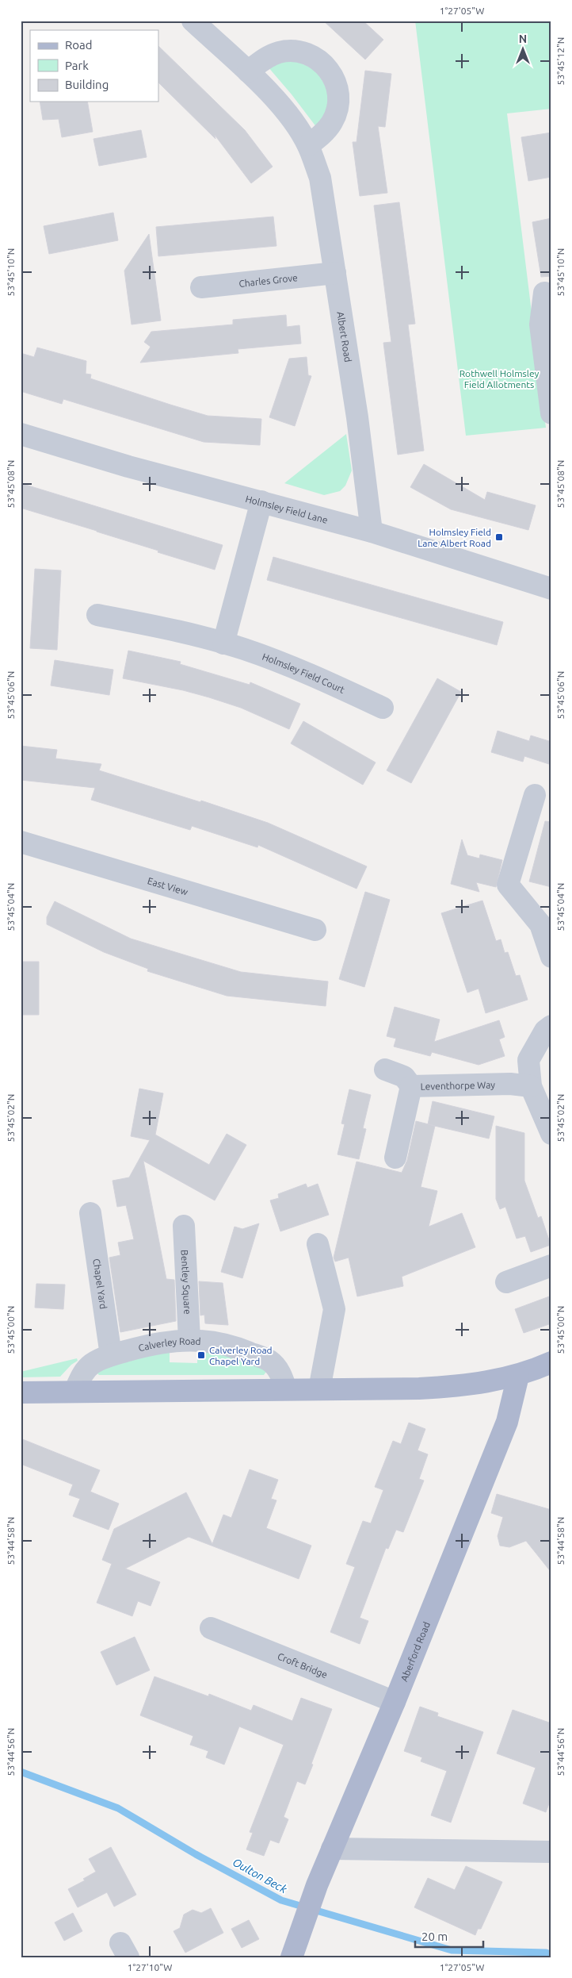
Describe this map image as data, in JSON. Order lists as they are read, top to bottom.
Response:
{
  "streets": {
    "main road": ["Aberford Road"],
    "street": [
      "Charles Grove",
      "Albert Road",
      "Holmsley Field Lane",
      "Holmsley Field Court",
      "East View",
      "Leventhorpe Way",
      "Bentley Square",
      "Chapel Yard",
      "Calverley Road",
      "Croft Bridge"
    ]
  },
  "crossings": [
    ["Charles Grove", "Albert Road"],
    ["Albert Road", "Holmsley Field Lane"],
    ["Bentley Square", "Calverley Road"],
    ["Chapel Yard", "Calverley Road"],
    ["Aberford Road", "Croft Bridge"]
  ],
  "water": ["Oulton Beck"],
  "parks": ["Rothwell Holmsley Field Allotments"],
  "places": {
    "transit": ["Holmsley Field Lane Albert Road", "Calverley Road Chapel Yard"]
  },
  "legend": ["Road", "Park", "Building"],
  "scale_bar": "20 m",
  "north": "top",
  "coordinates": [
    "1°27'05\"W",
    "53°45'12\"N",
    "53°45'10\"N",
    "53°45'08\"N",
    "53°45'06\"N",
    "53°45'04\"N",
    "53°45'02\"N",
    "53°45'00\"N",
    "53°44'58\"N",
    "53°44'56\"N",
    "1°27'10\"W"
  ]
}
